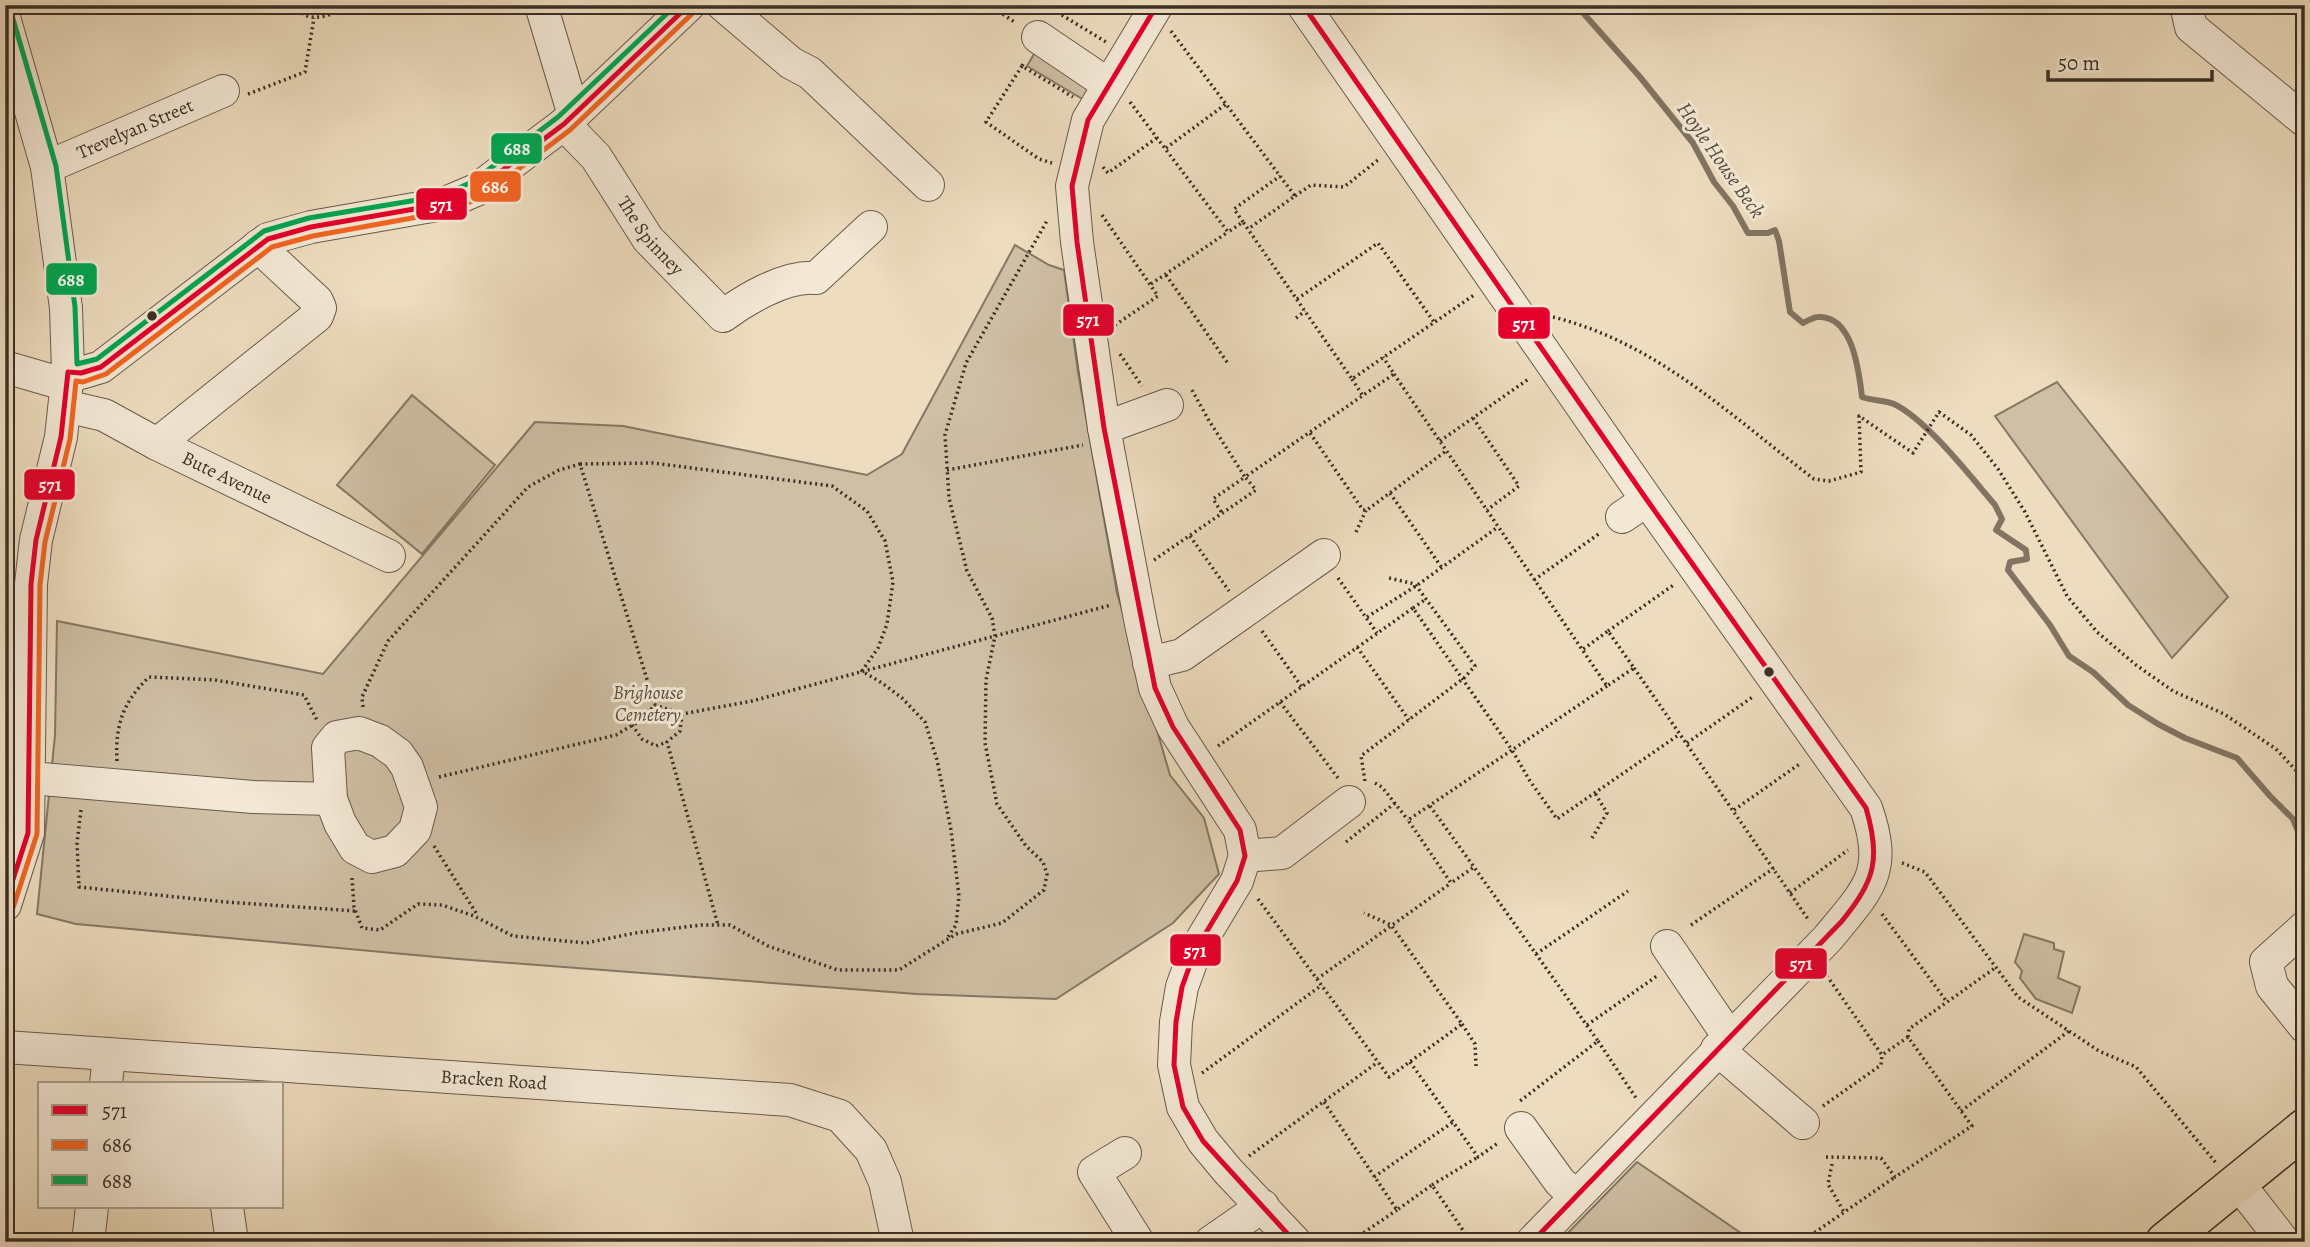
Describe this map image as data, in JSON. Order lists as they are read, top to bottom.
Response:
{
  "streets": {
    "street": [
      "Trevelyan Street",
      "The Spinney",
      "Bute Avenue",
      "Bracken Road"
    ]
  },
  "water": ["Hoyle House Beck"],
  "parks": ["Brighouse Cemetery"],
  "lines": ["transit line 571", "transit line 688", "transit line 686"],
  "legend": ["571", "686", "688"],
  "scale_bar": "50 m"
}
